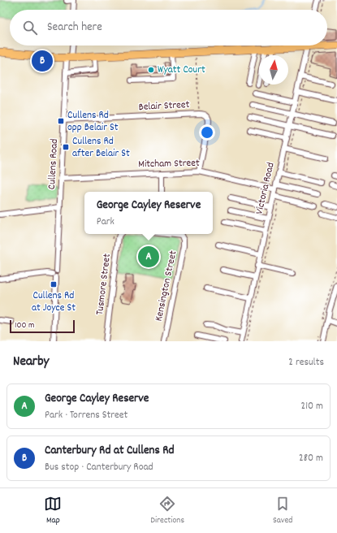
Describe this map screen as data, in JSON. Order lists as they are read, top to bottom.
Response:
{
  "streets": {
    "street": [
      "Belair Street",
      "Cullens Road",
      "Mitcham Street",
      "Victoria Road",
      "Tusmore Street",
      "Kensington Street"
    ]
  },
  "crossings": [
    ["Belair Street", "Cullens Road"],
    ["Belair Street", "Mitcham Street"],
    ["Cullens Road", "Mitcham Street"],
    ["Mitcham Street", "Victoria Road"]
  ],
  "places": {
    "other": ["Wyatt Court"],
    "transit": ["Cullens Rd opp Belair St", "Cullens Rd after Belair St", "Cullens Rd at Joyce St"]
  },
  "scale_bar": "100 m",
  "north": "top",
  "page": {
    "search": "Search here",
    "pins": ["B", "A"],
    "popup": ["George Cayley Reserve", "Park"],
    "scale": "100 m",
    "heading": ["Nearby", "2 results"],
    "list": [
      {
        "mark": "A",
        "name": "George Cayley Reserve",
        "note": "Park · Torrens Street",
        "value": "210 m"
      },
      {
        "mark": "B",
        "name": "Canterbury Rd at Cullens Rd",
        "note": "Bus stop · Canterbury Road",
        "value": "280 m"
      }
    ],
    "nav": ["Map", "Directions", "Saved"]
  }
}
